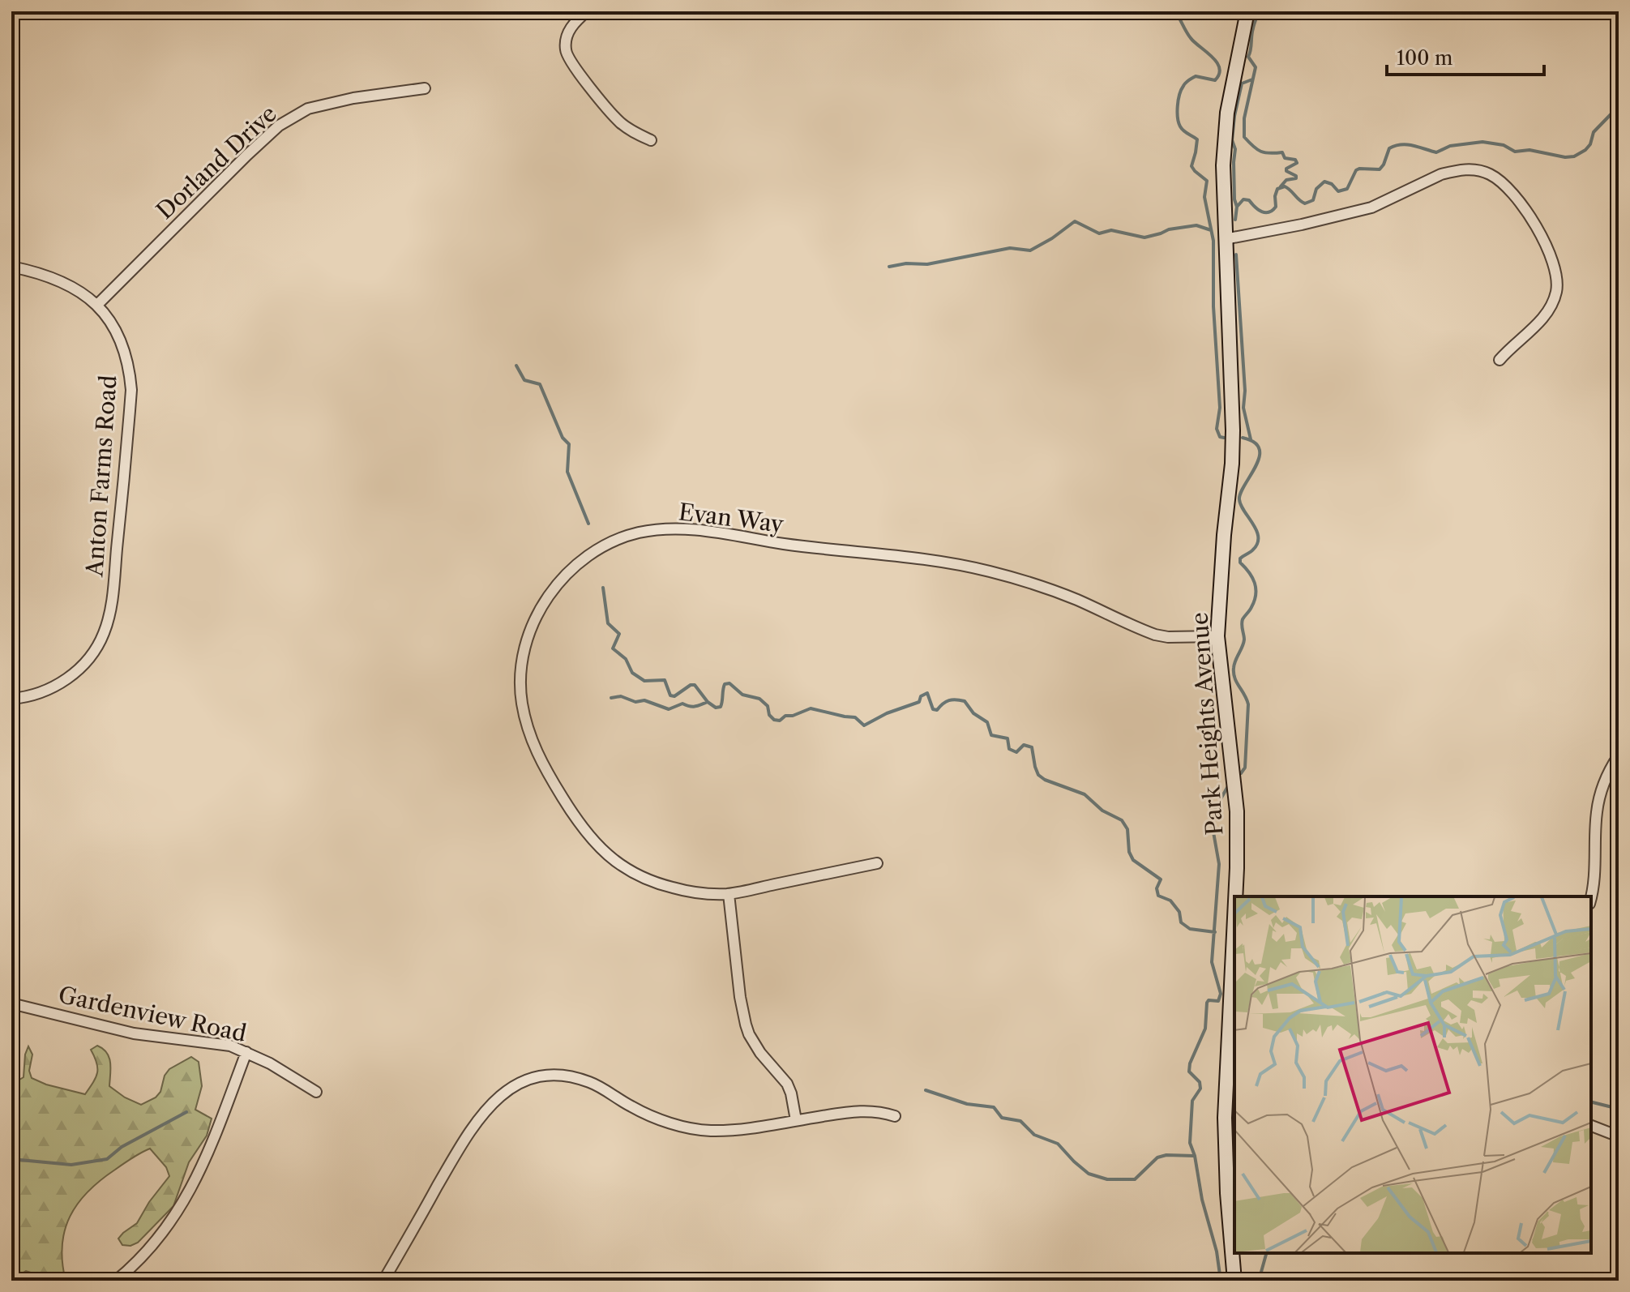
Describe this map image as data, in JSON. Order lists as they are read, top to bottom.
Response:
{
  "streets": {
    "main road": ["Park Heights Avenue"],
    "street": [
      "Dorland Drive",
      "Anton Farms Road",
      "Evan Way",
      "Gardenview Road"
    ]
  },
  "crossings": [
    ["Dorland Drive", "Anton Farms Road"],
    ["Evan Way", "Park Heights Avenue"]
  ],
  "scale_bar": "100 m"
}
